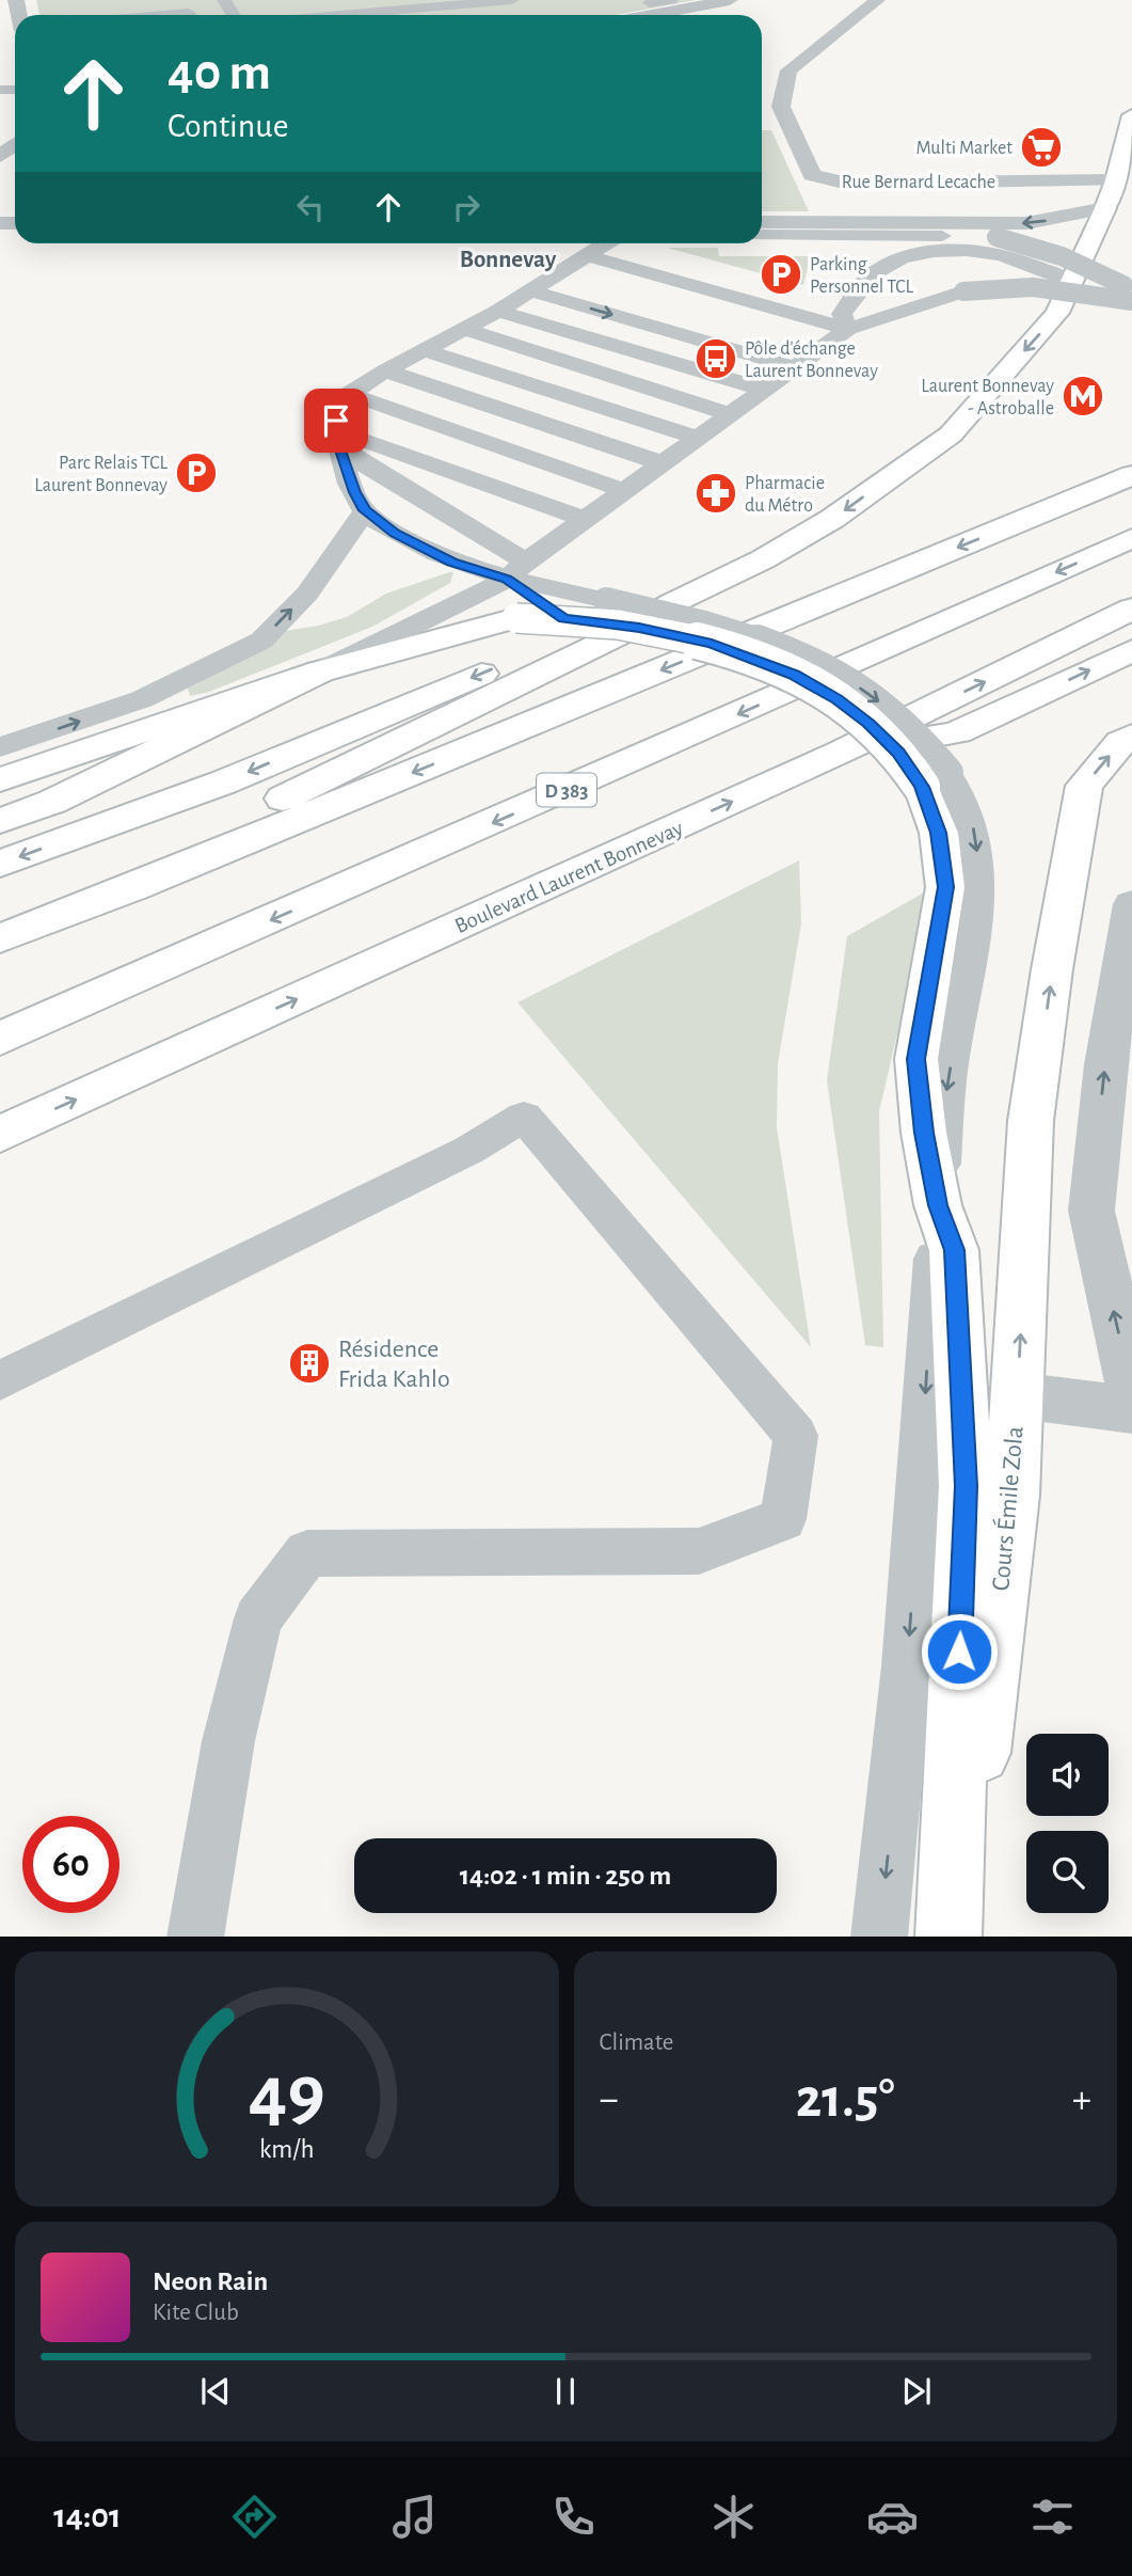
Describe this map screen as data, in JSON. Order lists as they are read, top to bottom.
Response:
{
  "streets": {
    "main road": ["D 383", "Boulevard Laurent Bonnevay", "Cours Émile Zola"],
    "street": ["Rue Bernard Lecache"]
  },
  "districts": ["Bonnevay"],
  "places": {
    "supermarket": ["Multi Market"],
    "parking": ["Parking Personnel TCL", "Parc Relais TCL Laurent Bonnevay"],
    "bus stop": ["Pôle d'échange Laurent Bonnevay"],
    "metro station": ["Laurent Bonnevay - Astroballe"],
    "pharmacy": ["Pharmacie du Métro"],
    "building": ["Résidence Frida Kahlo"]
  },
  "page": {
    "turn": ["40 m", "Continue"],
    "limit": "60",
    "trip": "14:02 · 1 min · 250 m",
    "tile": "Climate",
    "heat": ["−", "21.5°", "+"],
    "song": ["Neon Rain", "Kite Club"],
    "tabs": "14:01",
    "gauge": ["49", "km/h"]
  }
}
